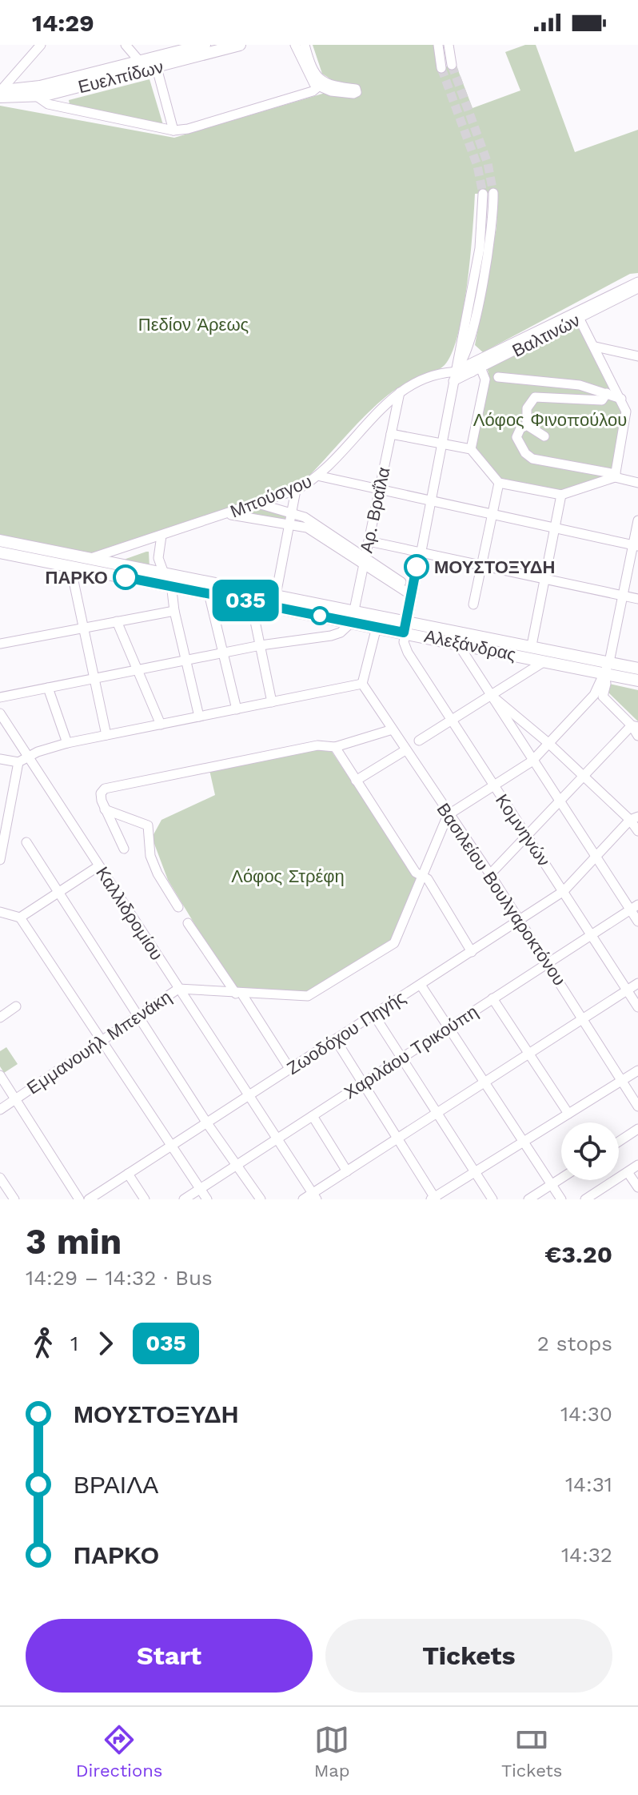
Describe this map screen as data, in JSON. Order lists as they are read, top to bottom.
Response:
{
  "streets": {
    "main road": ["Ευελπίδων", "Αλεξάνδρας"],
    "street": [
      "Βαλτινών",
      "Μπούσγου",
      "Αρ. Βραΐλα",
      "Κομνηνών",
      "Βασιλείου Βουλγαροκτόνου",
      "Καλλιδρομίου",
      "Ζωοδόχου Πηγής",
      "Εμμανουήλ Μπενάκη",
      "Χαριλάου Τρικούπη"
    ]
  },
  "crossings": [
    ["Βαλτινών", "Μπούσγου"],
    ["Μπούσγου", "Αρ. Βραΐλα"],
    ["Μπούσγου", "Αλεξάνδρας"],
    ["Αρ. Βραΐλα", "Αλεξάνδρας"],
    ["Αλεξάνδρας", "Κομνηνών"],
    ["Κομνηνών", "Ζωοδόχου Πηγής"],
    ["Κομνηνών", "Χαριλάου Τρικούπη"],
    ["Βασιλείου Βουλγαροκτόνου", "Ζωοδόχου Πηγής"],
    ["Βασιλείου Βουλγαροκτόνου", "Εμμανουήλ Μπενάκη"],
    ["Βασιλείου Βουλγαροκτόνου", "Χαριλάου Τρικούπη"],
    ["Καλλιδρομίου", "Ζωοδόχου Πηγής"],
    ["Καλλιδρομίου", "Εμμανουήλ Μπενάκη"],
    ["Καλλιδρομίου", "Χαριλάου Τρικούπη"]
  ],
  "parks": ["Πεδίον Άρεως", "Λόφος Φινοπούλου", "Λόφος Στρέφη"],
  "places": ["ΜΟΥΣΤΟΞΥΔΗ", "ΠΑΡΚΟ"],
  "lines": ["bus line 035"],
  "page": {
    "status": "14:29",
    "on_map": "035",
    "heading": ["3 min", "14:29 – 14:32 · Bus", "€3.20"],
    "legs": ["1", "035", "2 stops"],
    "list": [
      {
        "name": "ΜΟΥΣΤΟΞΥΔΗ",
        "value": "14:30"
      },
      {
        "name": "ΒΡΑΙΛΑ",
        "value": "14:31"
      },
      {
        "name": "ΠΑΡΚΟ",
        "value": "14:32"
      }
    ],
    "buttons": ["Start", "Tickets"],
    "tabs": ["Directions", "Map", "Tickets"]
  }
}
